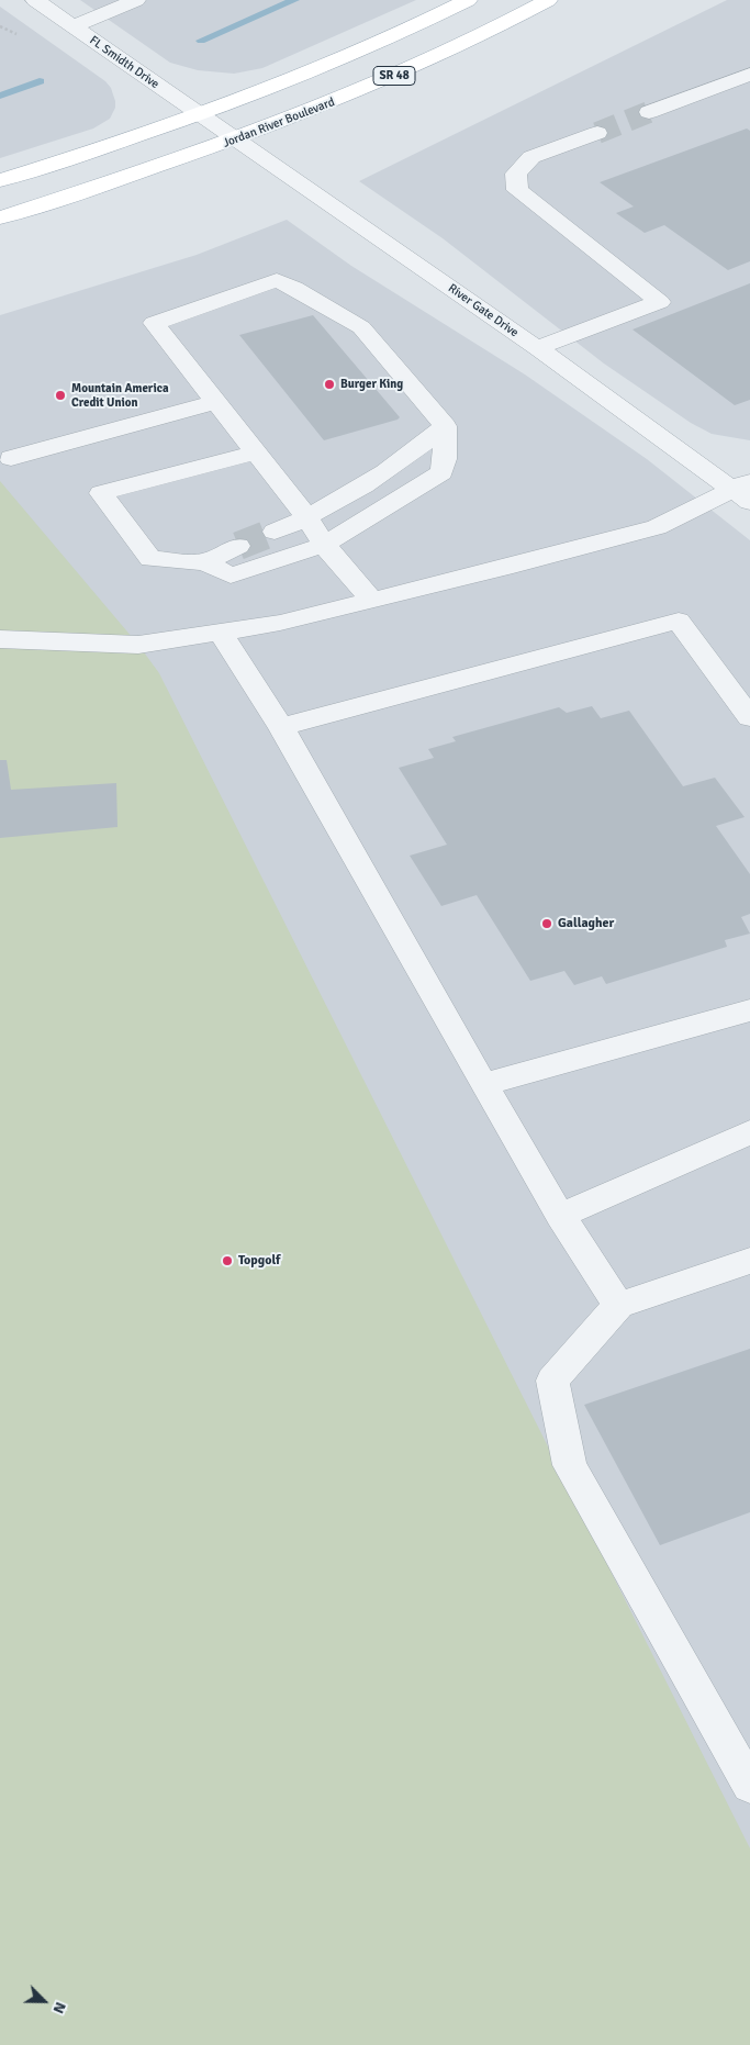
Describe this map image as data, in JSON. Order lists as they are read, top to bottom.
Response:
{
  "streets": {
    "main road": ["SR 48", "Jordan River Boulevard"],
    "street": ["FL Smidth Drive", "River Gate Drive"]
  },
  "crossings": [
    ["FL Smidth Drive", "SR 48"],
    ["FL Smidth Drive", "River Gate Drive"],
    ["SR 48", "River Gate Drive"],
    ["Jordan River Boulevard", "River Gate Drive"]
  ],
  "places": [
    "Burger King",
    "Mountain America Credit Union",
    "Gallagher",
    "Topgolf"
  ],
  "north": "bottom right"
}
